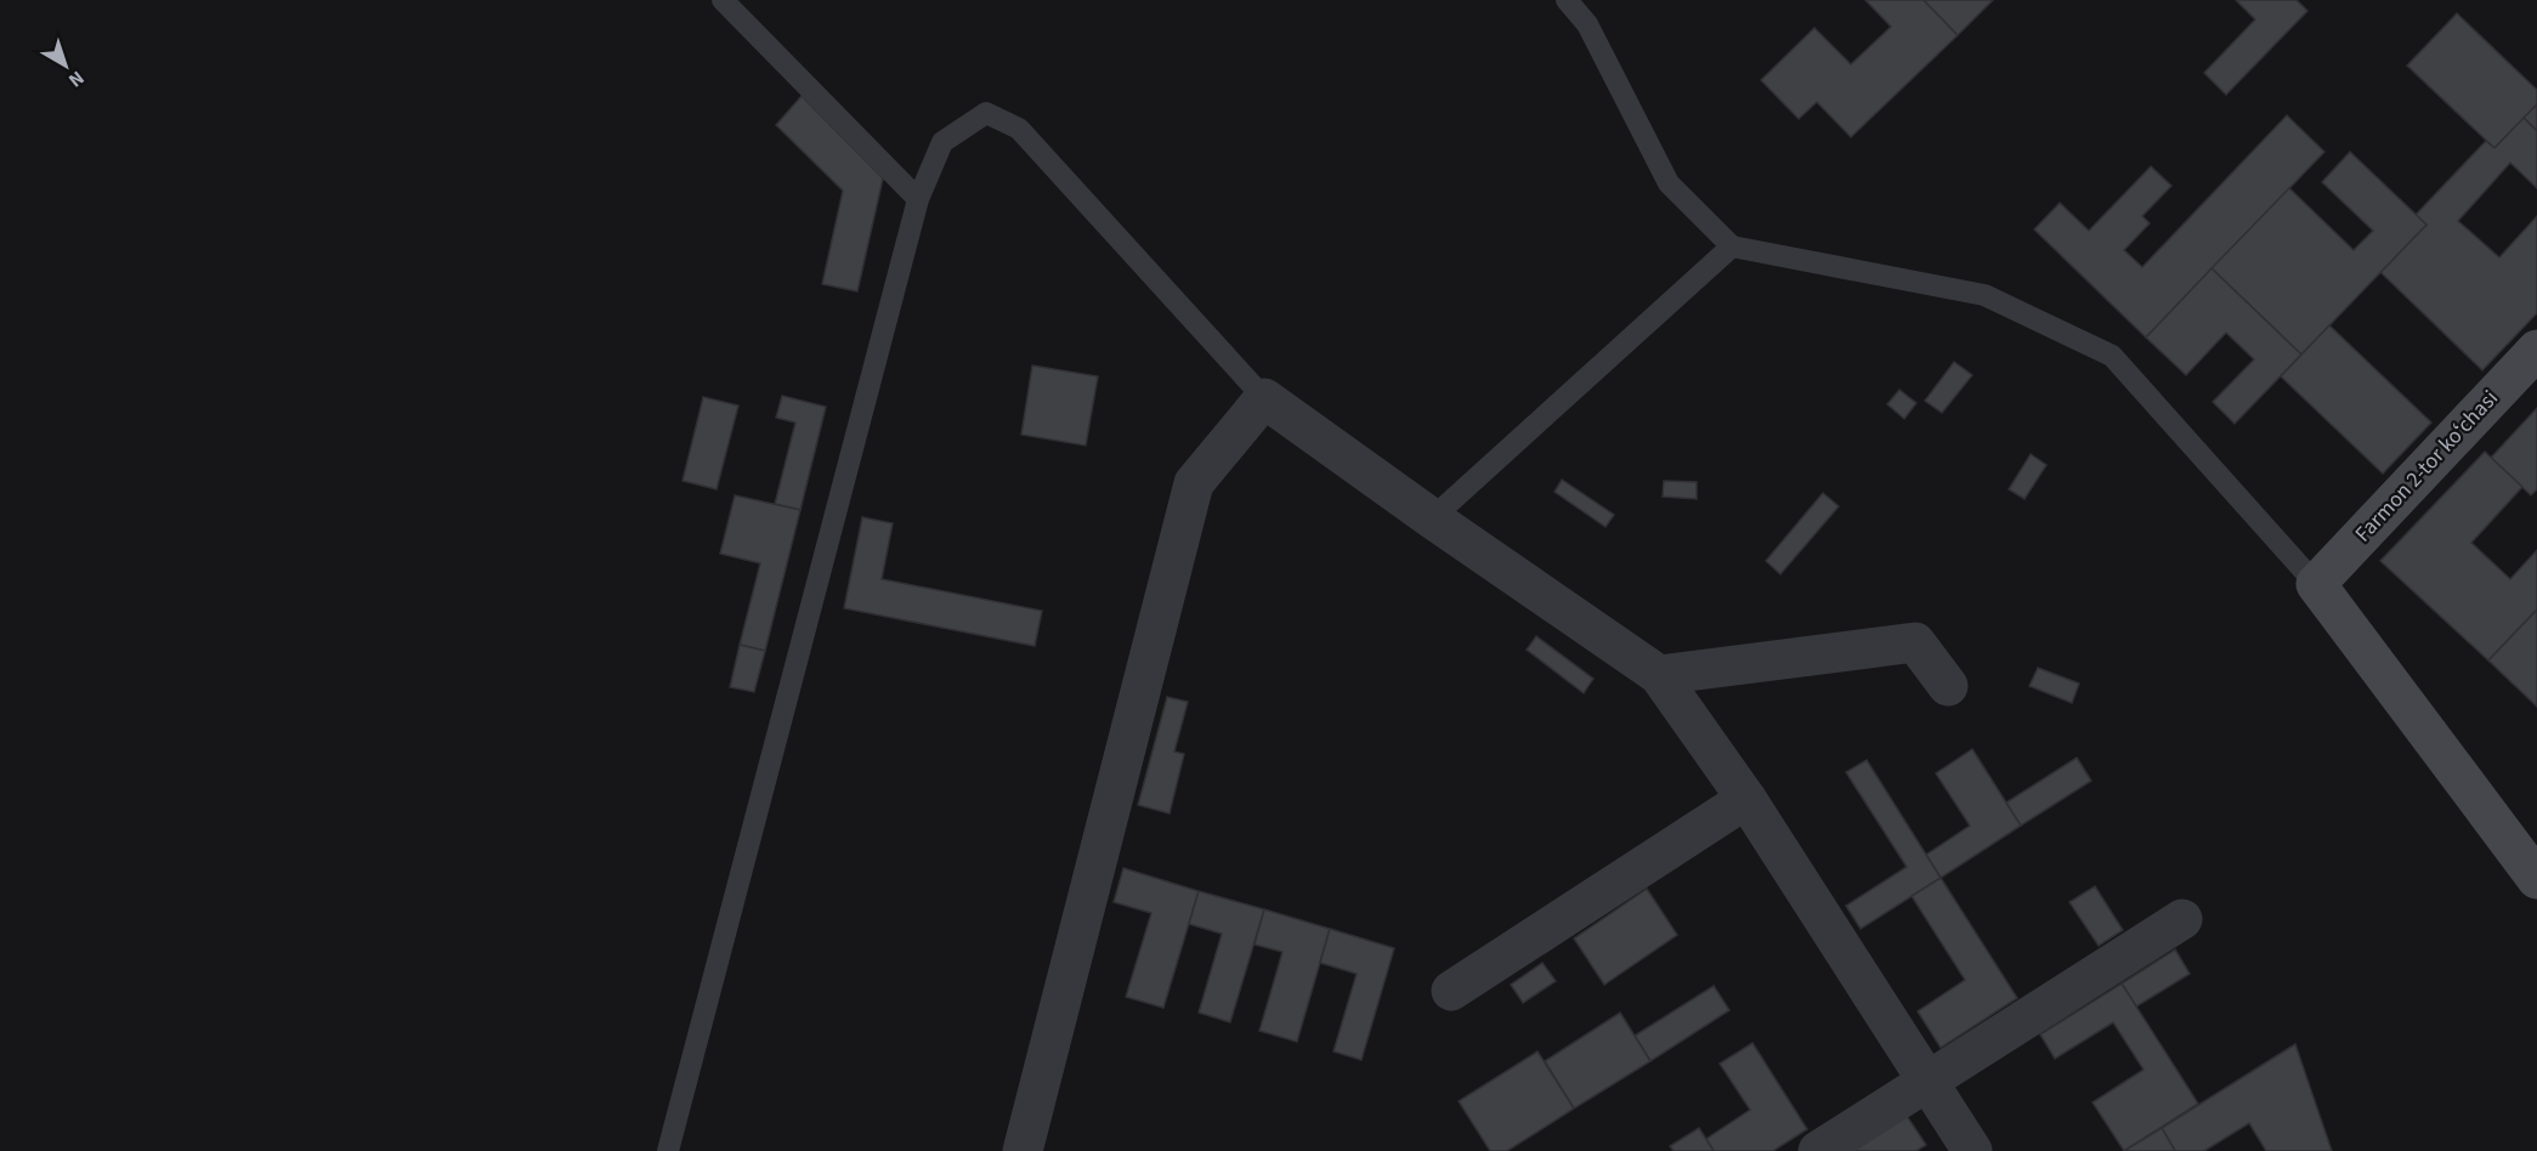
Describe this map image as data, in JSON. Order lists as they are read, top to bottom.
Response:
{
  "streets": {
    "street": ["Farmon 2-tor koʻchasi"]
  },
  "north": "bottom right"
}
